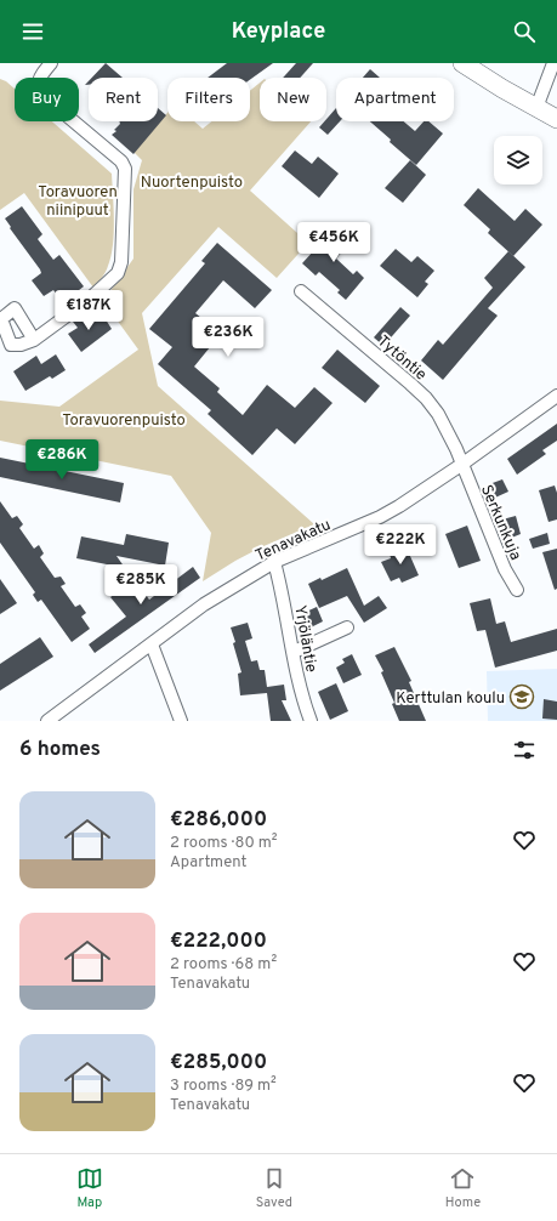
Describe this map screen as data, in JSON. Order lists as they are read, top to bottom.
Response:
{
  "streets": {
    "street": [
      "Tytöntie",
      "Serkunkuja",
      "Tenavakatu",
      "Yrjöläntie"
    ]
  },
  "crossings": [
    ["Tytöntie", "Serkunkuja"],
    ["Tytöntie", "Tenavakatu"],
    ["Serkunkuja", "Tenavakatu"],
    ["Tenavakatu", "Yrjöläntie"]
  ],
  "parks": ["Nuortenpuisto", "Toravuoren niinipuut", "Toravuorenpuisto"],
  "places": {
    "school or university": ["Kerttulan koulu"]
  },
  "page": {
    "header": "Keyplace",
    "chip": [
      "Buy",
      "Rent",
      "Filters",
      "New",
      "Apartment"
    ],
    "price": [
      "€456K",
      "€187K",
      "€236K",
      "€286K",
      "€222K",
      "€285K"
    ],
    "heading": "6 homes",
    "list": [
      {
        "name": "€286,000",
        "note": "2 rooms · 80 m² · Apartment"
      },
      {
        "name": "€222,000",
        "note": "2 rooms · 68 m² · Tenavakatu"
      },
      {
        "name": "€285,000",
        "note": "3 rooms · 89 m² · Tenavakatu"
      }
    ],
    "tabs": ["Map", "Saved", "Home"]
  }
}
